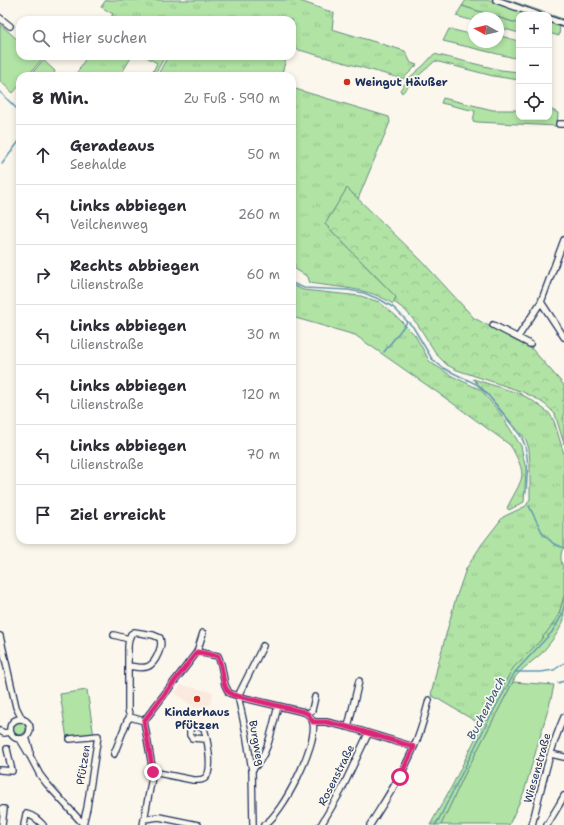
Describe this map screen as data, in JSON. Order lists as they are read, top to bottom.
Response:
{
  "streets": {
    "street": [
      "Burgweg",
      "Pfützen",
      "Wiesenstraße",
      "Rosenstraße"
    ]
  },
  "water": ["Buchenbach"],
  "places": ["Weingut Häußer", "Kinderhaus Pfützen"],
  "north": "left",
  "page": {
    "map_buttons": ["+", "−"],
    "search": "Hier suchen",
    "heading": ["8 Min.", "Zu Fuß · 590 m"],
    "list": [
      ["Geradeaus", "Seehalde", "50 m"],
      ["Links abbiegen", "Veilchenweg", "260 m"],
      ["Rechts abbiegen", "Lilienstraße", "60 m"],
      ["Links abbiegen", "Lilienstraße", "30 m"],
      ["Links abbiegen", "Lilienstraße", "120 m"],
      ["Links abbiegen", "Lilienstraße", "70 m"],
      "Ziel erreicht"
    ]
  }
}
